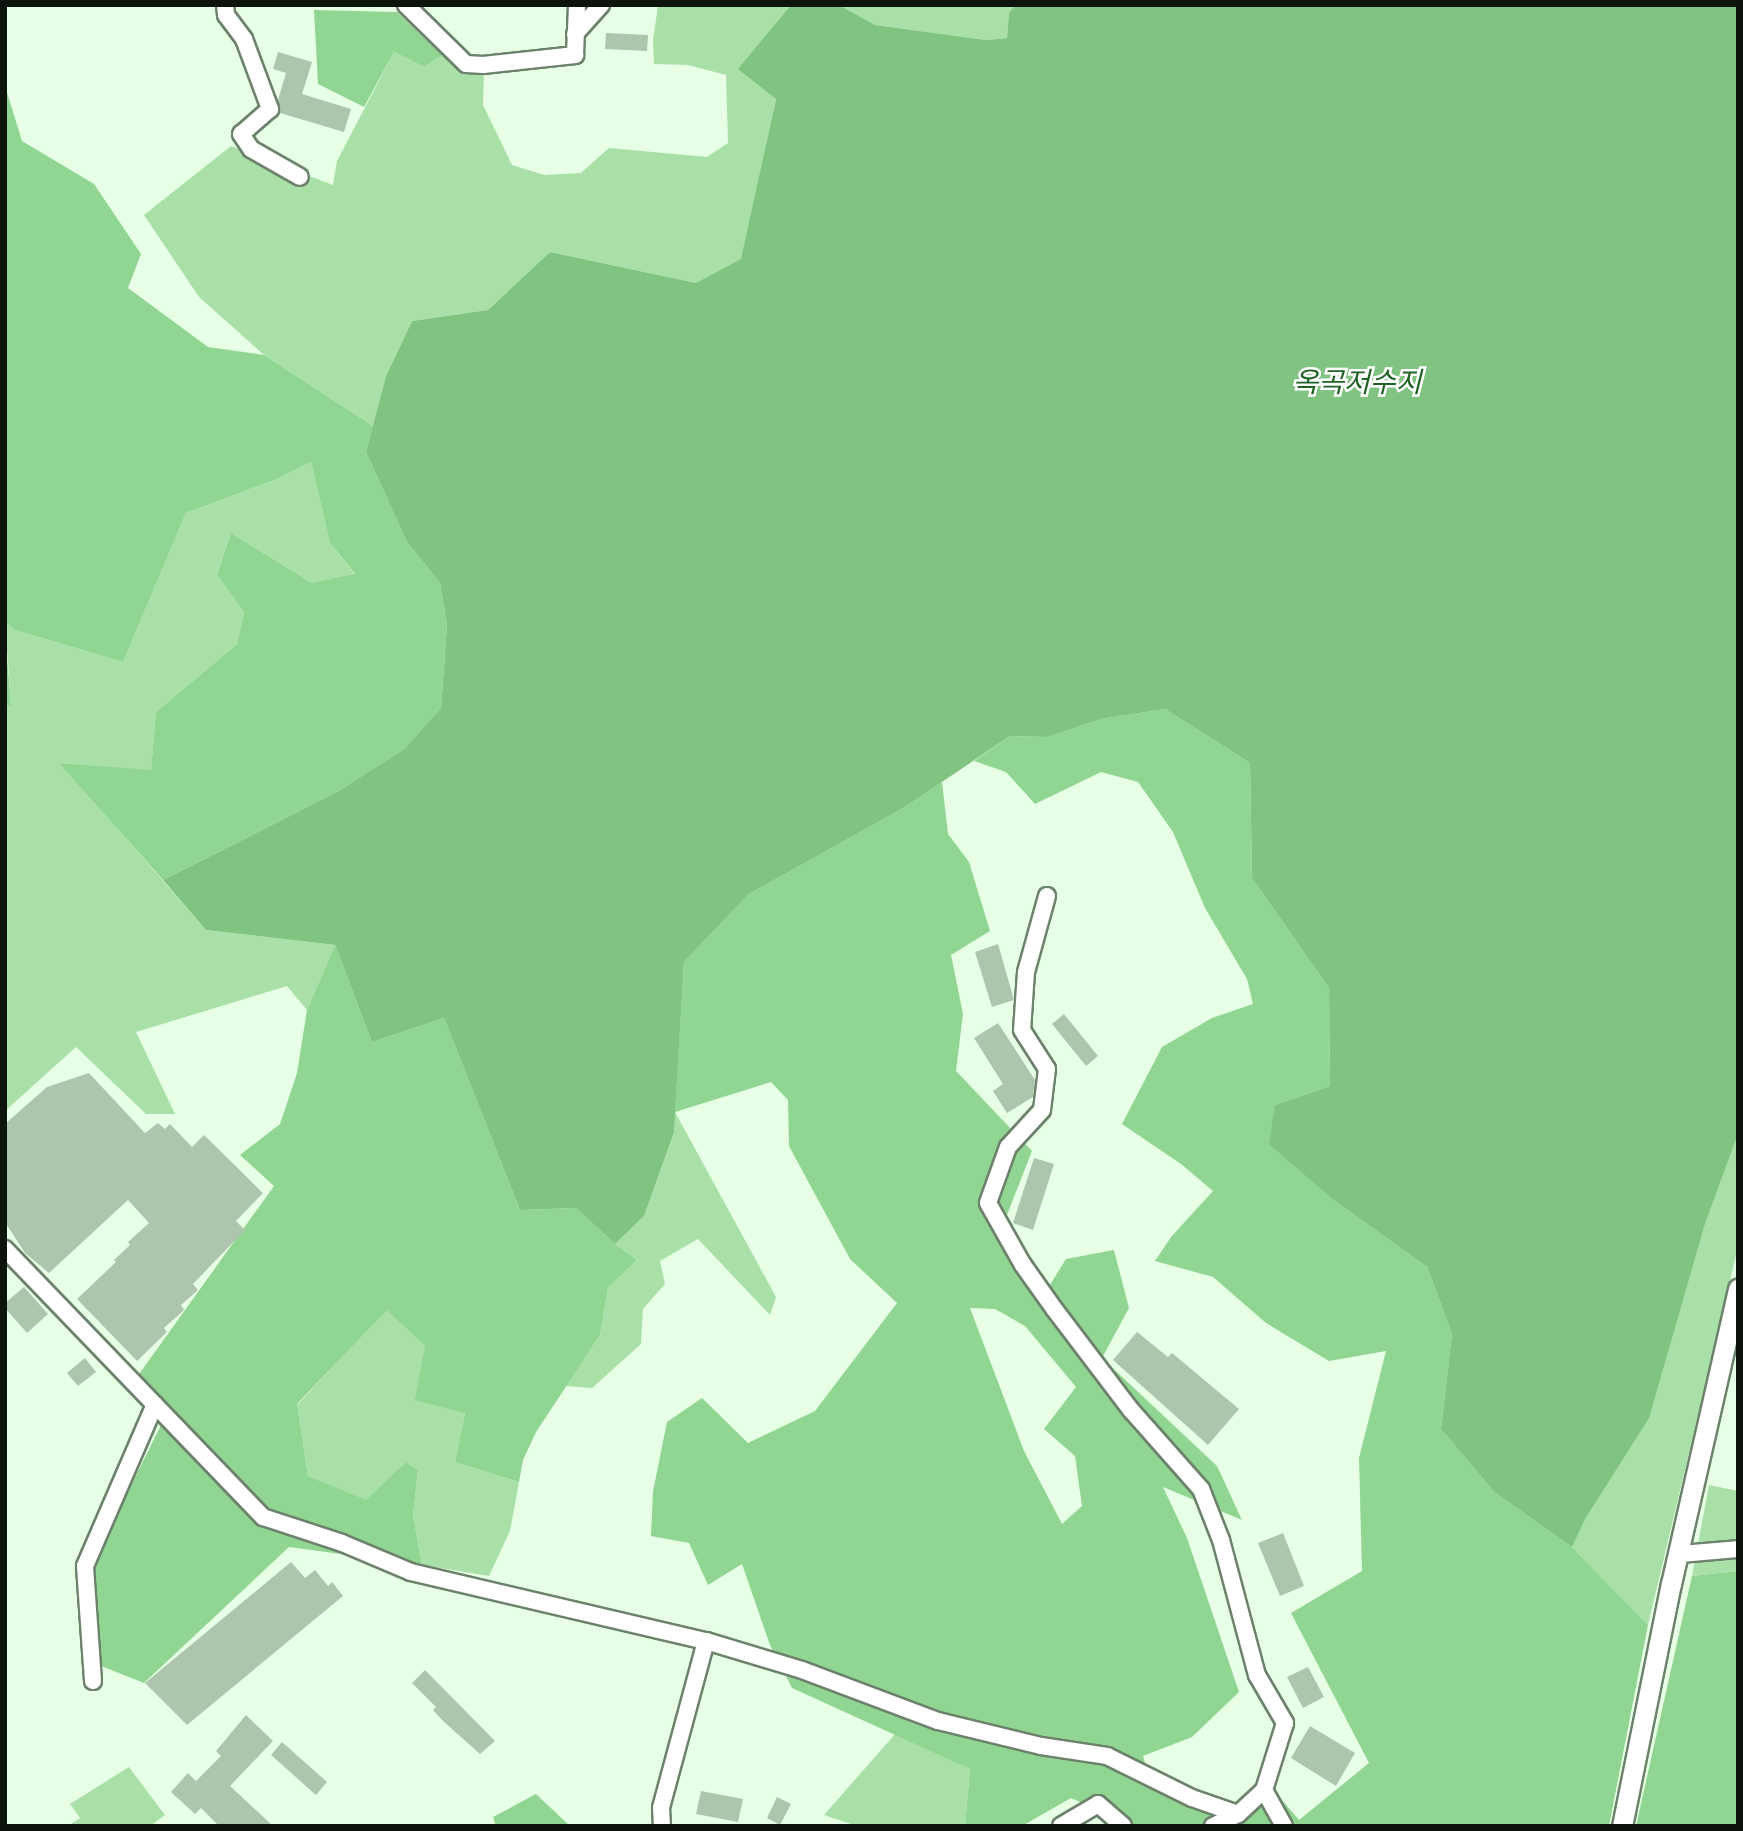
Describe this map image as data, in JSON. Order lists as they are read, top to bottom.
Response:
{
  "water": ["옥곡저수지"]
}
